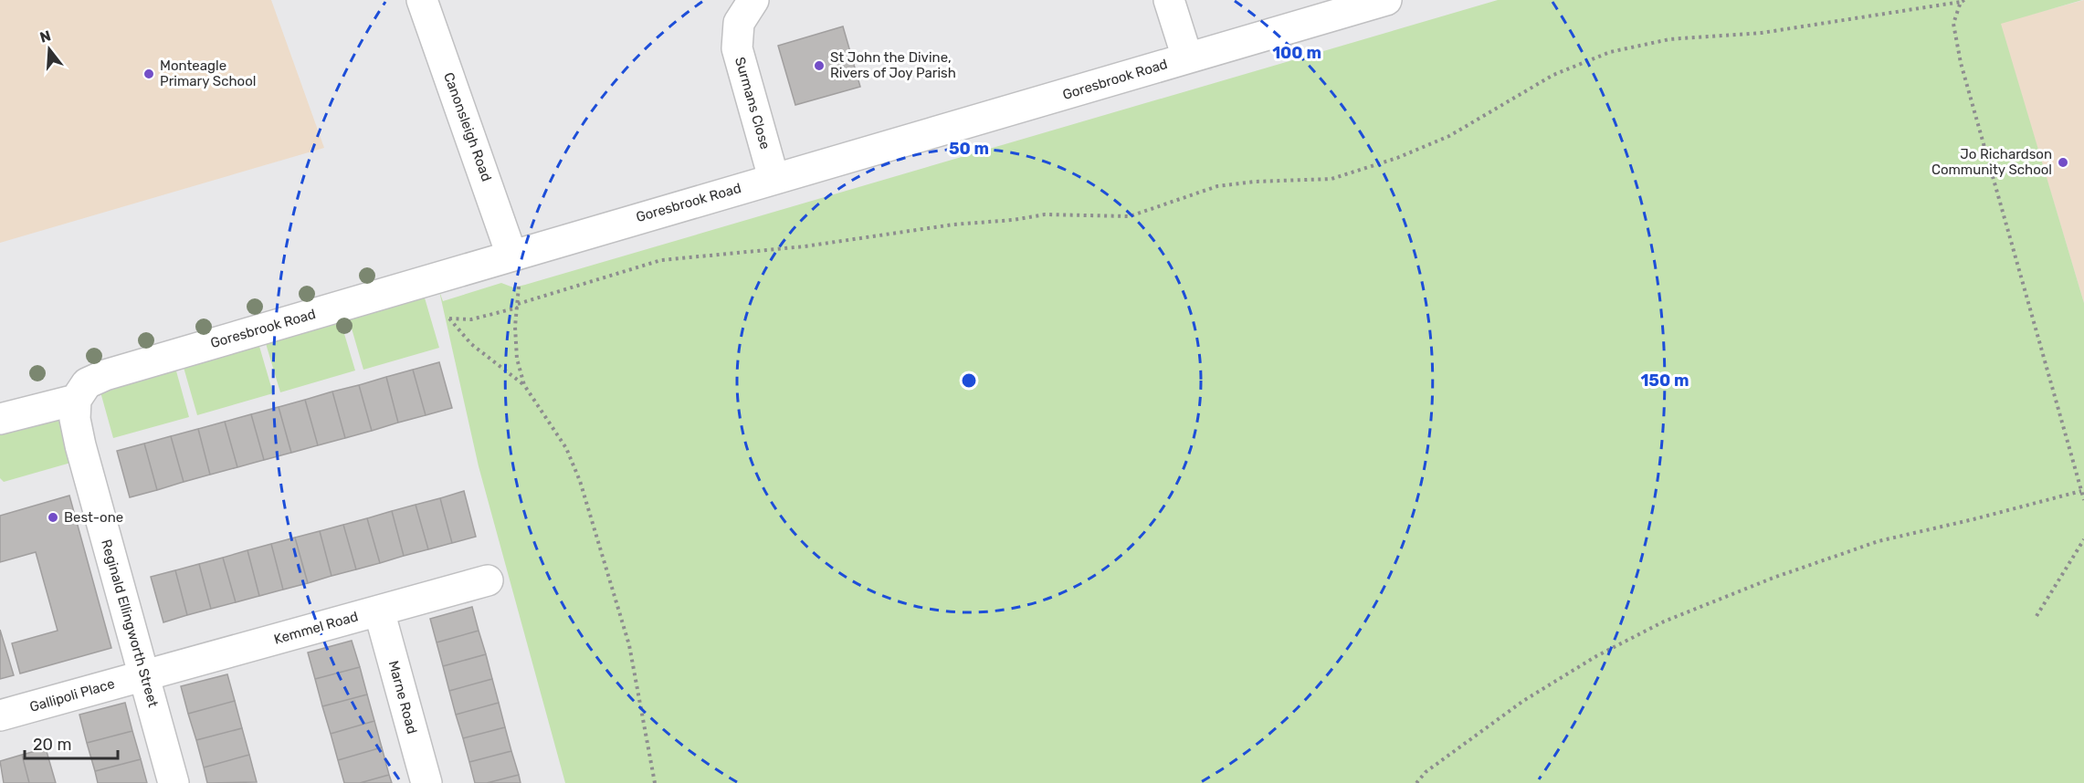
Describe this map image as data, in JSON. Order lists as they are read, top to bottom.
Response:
{
  "streets": {
    "street": [
      "Goresbrook Road",
      "Surmans Close",
      "Canonsleigh Road",
      "Reginald Ellingworth Street",
      "Kemmel Road",
      "Gallipoli Place",
      "Marne Road"
    ]
  },
  "crossings": [
    ["Goresbrook Road", "Surmans Close"],
    ["Goresbrook Road", "Canonsleigh Road"],
    ["Goresbrook Road", "Reginald Ellingworth Street"],
    ["Reginald Ellingworth Street", "Kemmel Road"],
    ["Reginald Ellingworth Street", "Gallipoli Place"],
    ["Kemmel Road", "Gallipoli Place"],
    ["Kemmel Road", "Marne Road"]
  ],
  "places": [
    "St John the Divine, Rivers of Joy Parish",
    "Monteagle Primary School",
    "Jo Richardson Community School",
    "Best-one"
  ],
  "scale_bar": "20 m",
  "north": "top",
  "rings": ["100 m", "50 m", "150 m"]
}
